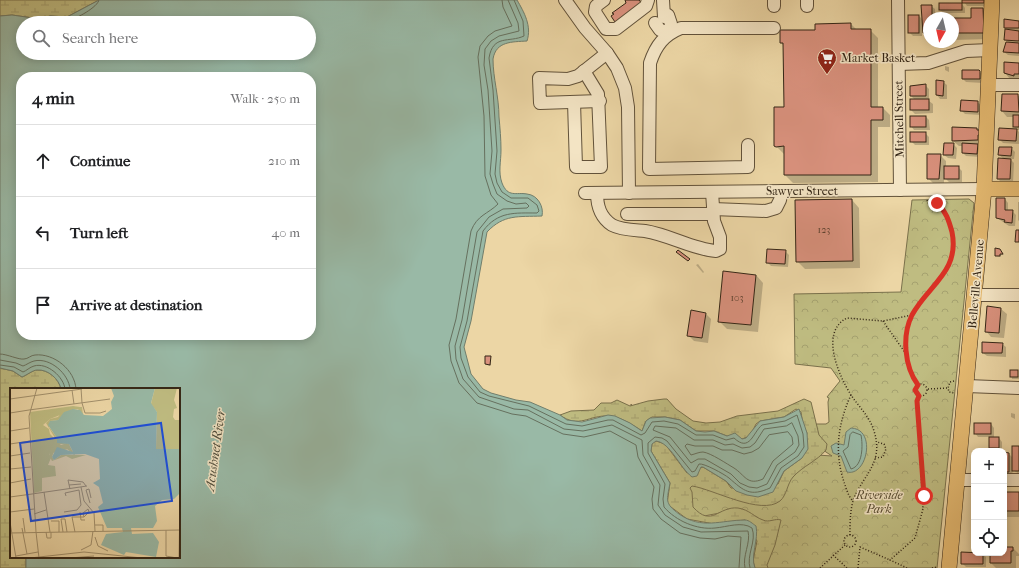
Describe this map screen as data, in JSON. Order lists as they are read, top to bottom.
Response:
{
  "streets": {
    "main road": ["Sawyer Street", "Belleville Avenue"],
    "street": ["Mitchell Street"]
  },
  "crossings": [
    ["Mitchell Street", "Sawyer Street"],
    ["Sawyer Street", "Belleville Avenue"]
  ],
  "water": ["Acushnet River"],
  "parks": ["Riverside Park"],
  "places": {
    "supermarket": ["Market Basket"]
  },
  "house_numbers": ["123", "103"],
  "north": "bottom",
  "page": {
    "search": "Search here",
    "heading": ["4 min", "Walk · 250 m"],
    "list": [
      ["Continue", "210 m"],
      ["Turn left", "40 m"],
      "Arrive at destination"
    ],
    "map_buttons": ["+", "−"]
  }
}
